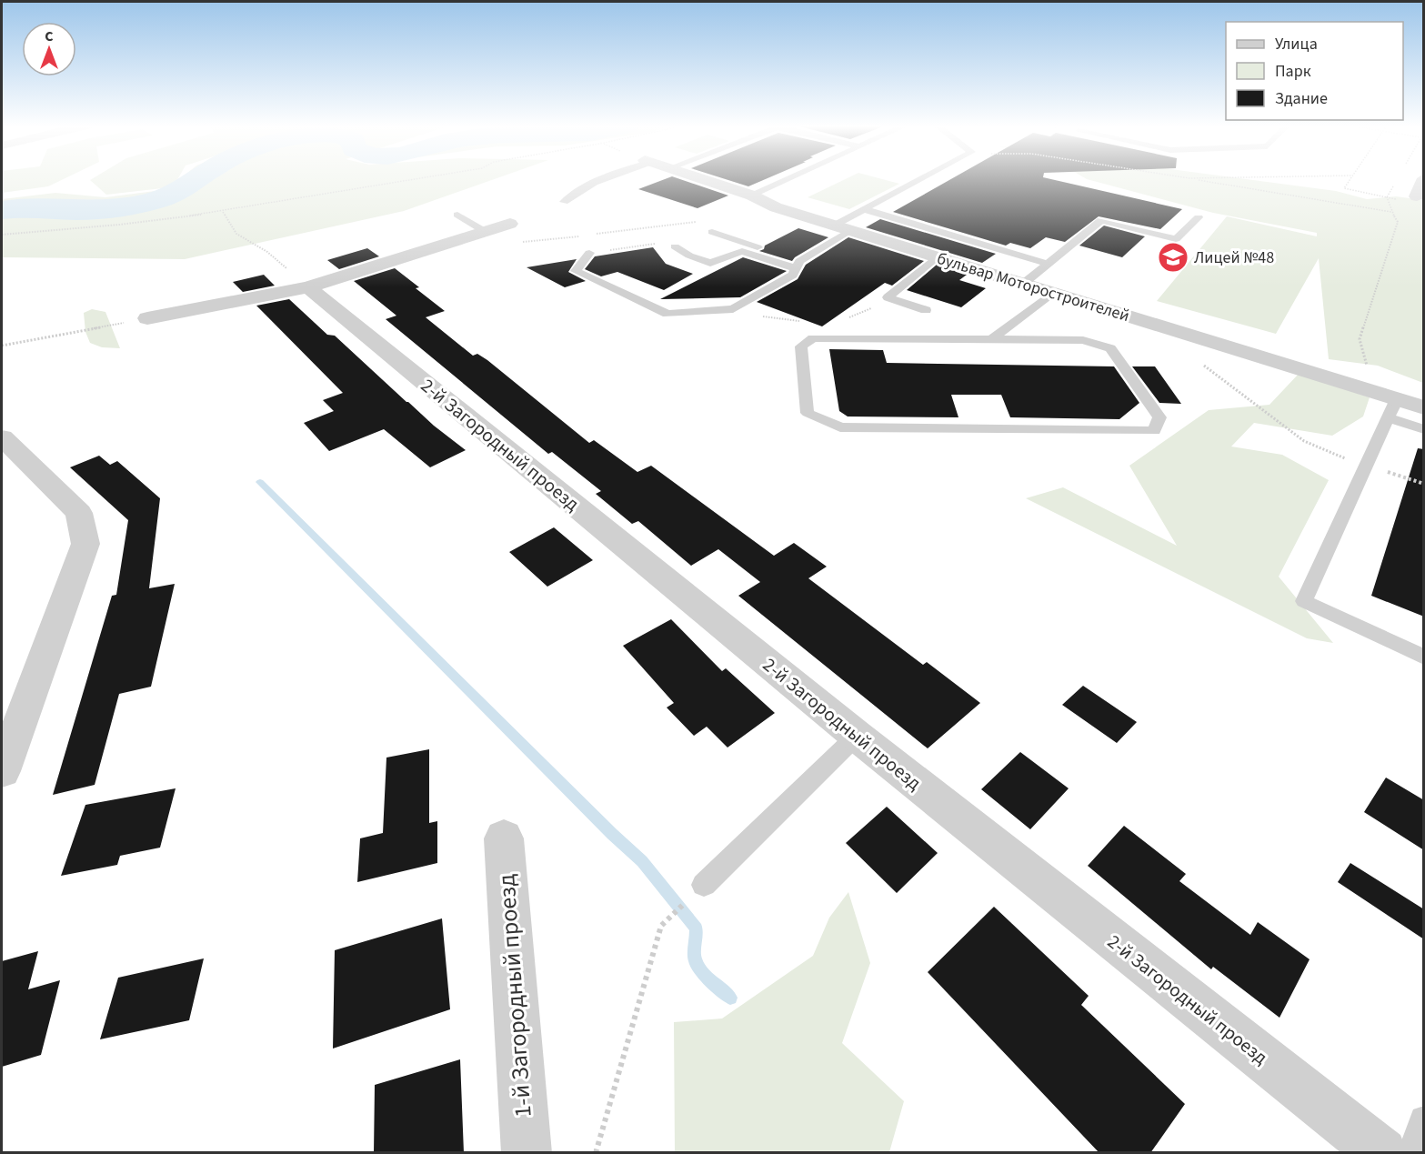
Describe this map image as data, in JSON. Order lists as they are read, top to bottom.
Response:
{
  "streets": {
    "street": ["бульвар Моторостроителей", "2-й Загородный проезд", "1-й Загородный проезд"]
  },
  "places": {
    "school or university": ["Лицей №48"]
  },
  "legend": ["Улица", "Парк", "Здание"],
  "north": "top"
}
